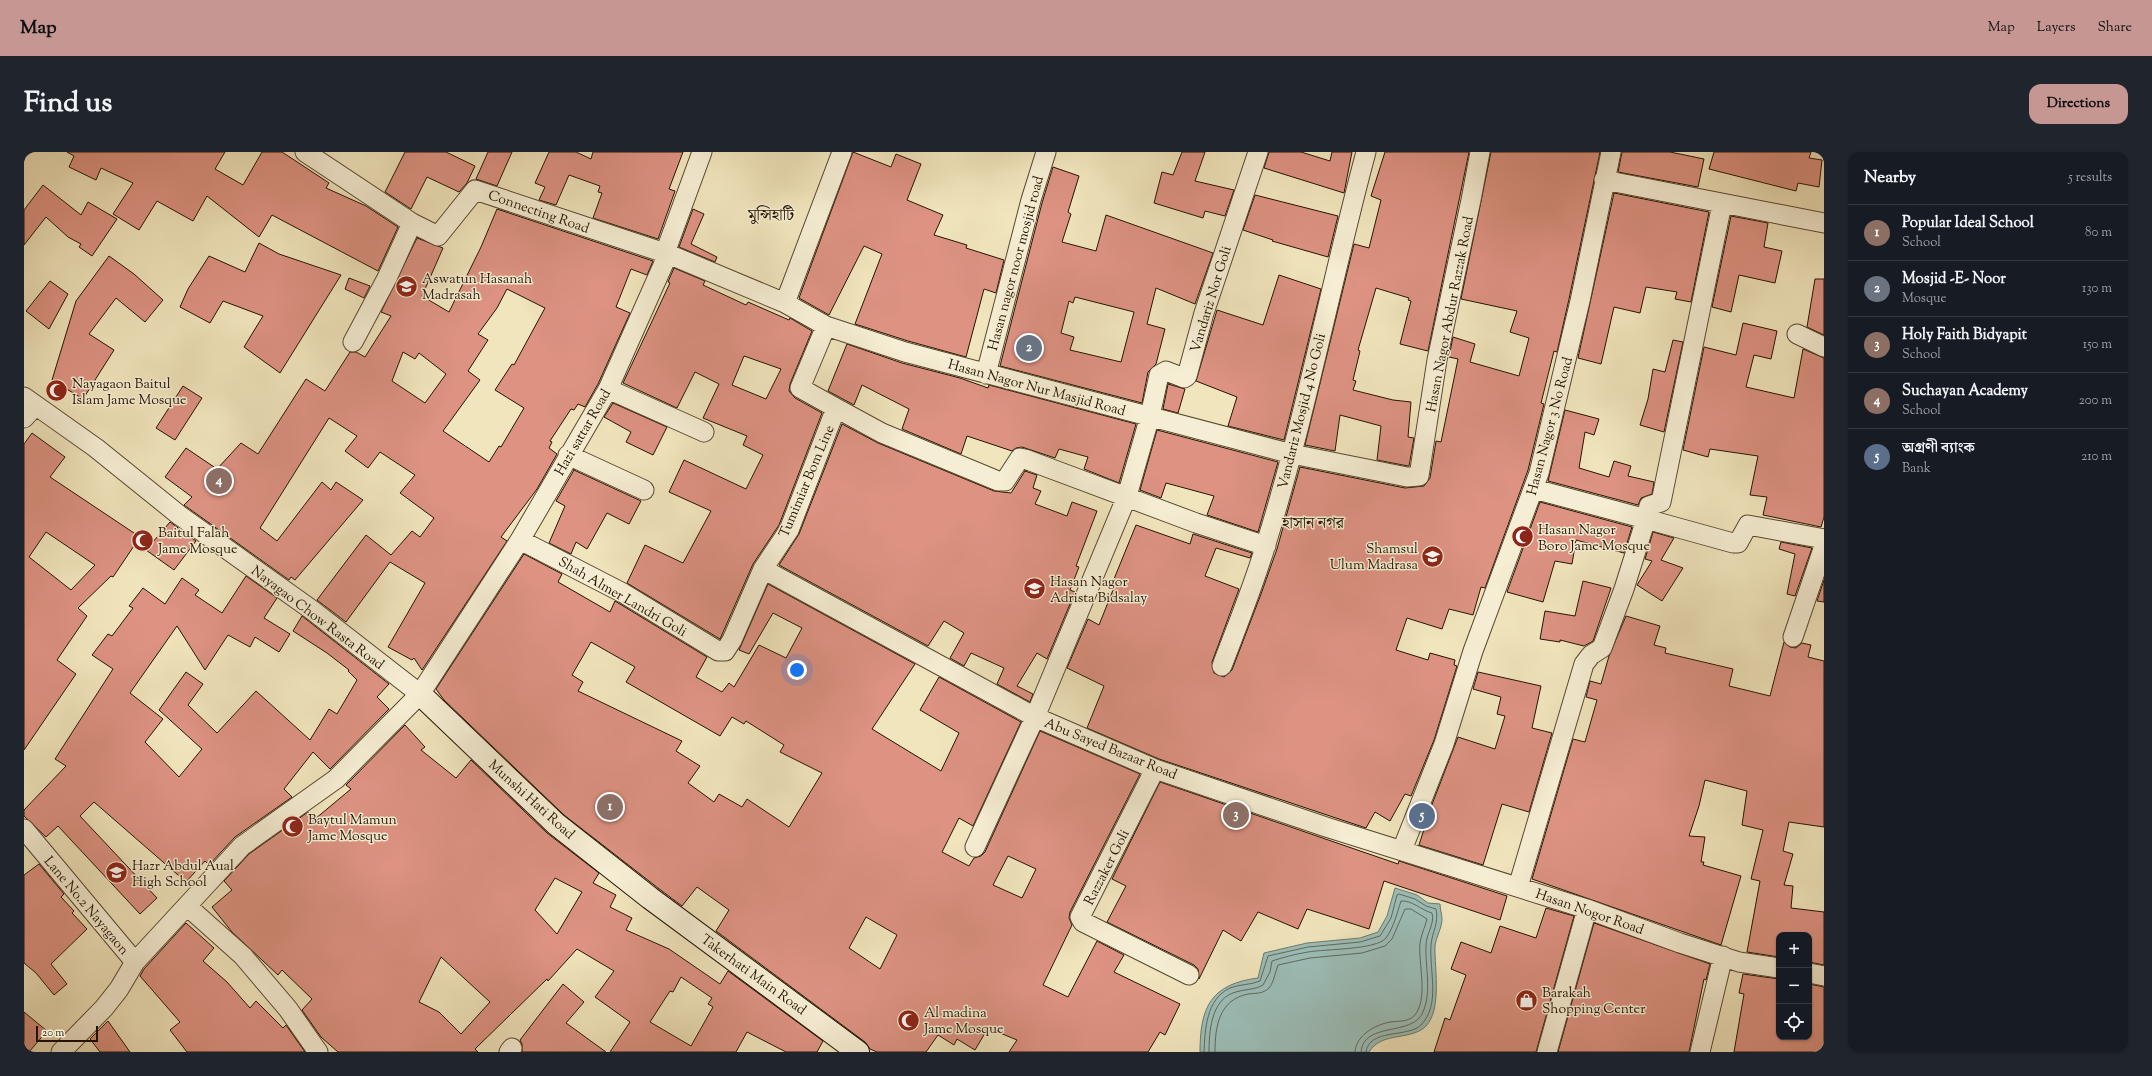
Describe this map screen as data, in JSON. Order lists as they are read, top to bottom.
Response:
{
  "streets": {
    "street": [
      "Connecting Road",
      "Hasan nagor noor mosjid road",
      "Vandariz Nor Goli",
      "Hasan Nagor Abdur Razzak Road",
      "Hasan Nagor Nur Masjid Road",
      "Vandariz Mosjid 4 No Goli",
      "Hasan Nagor 3 No Road",
      "Hazi sattar Road",
      "Tumimiar Bom Line",
      "Shah Almer Landri Goli",
      "Nayagao Chow Rasta Road",
      "Abu Sayed Bazaar Road",
      "Munshi Hati Road",
      "Razzaker Goli",
      "Lane No.2 Nayagaon",
      "Hasan Nogor Road",
      "Takerhati Main Road"
    ]
  },
  "crossings": [
    ["Connecting Road", "Hasan Nagor Nur Masjid Road"],
    ["Connecting Road", "Hazi sattar Road"],
    ["Hasan nagor noor mosjid road", "Hasan Nagor Nur Masjid Road"],
    ["Vandariz Nor Goli", "Hasan Nagor Nur Masjid Road"],
    ["Vandariz Nor Goli", "Abu Sayed Bazaar Road"],
    ["Hasan Nagor Abdur Razzak Road", "Hasan Nagor Nur Masjid Road"],
    ["Hasan Nagor Nur Masjid Road", "Vandariz Mosjid 4 No Goli"],
    ["Hasan Nagor Nur Masjid Road", "Hazi sattar Road"],
    ["Hasan Nagor Nur Masjid Road", "Tumimiar Bom Line"],
    ["Hasan Nagor Nur Masjid Road", "Abu Sayed Bazaar Road"],
    ["Hasan Nagor 3 No Road", "Abu Sayed Bazaar Road"],
    ["Hasan Nagor 3 No Road", "Hasan Nogor Road"],
    ["Hazi sattar Road", "Shah Almer Landri Goli"],
    ["Hazi sattar Road", "Nayagao Chow Rasta Road"],
    ["Hazi sattar Road", "Munshi Hati Road"],
    ["Hazi sattar Road", "Lane No.2 Nayagaon"],
    ["Tumimiar Bom Line", "Shah Almer Landri Goli"],
    ["Nayagao Chow Rasta Road", "Munshi Hati Road"],
    ["Abu Sayed Bazaar Road", "Razzaker Goli"],
    ["Abu Sayed Bazaar Road", "Hasan Nogor Road"],
    ["Munshi Hati Road", "Takerhati Main Road"]
  ],
  "districts": ["মুন্সিহাটি", "হাসান নগর"],
  "places": {
    "school or university": [
      "Aswatun Hasanah Madrasah",
      "Shamsul Ulum Madrasa",
      "Hasan Nagor Adrista Bidsalay",
      "Hazr Abdul Aual High School"
    ],
    "mosque": [
      "Nayagaon Baitul Islam Jame Mosque",
      "Hasan Nagor Boro Jame Mosque",
      "Baitul Falah Jame Mosque",
      "Baytul Mamun Jame Mosque",
      "Al madina Jame Mosque"
    ],
    "shop": ["Barakah Shopping Center"]
  },
  "scale_bar": "20 m",
  "page": {
    "header": "Map",
    "nav": ["Map", "Layers", "Share"],
    "title": "Find us",
    "buttons": "Directions",
    "heading": ["Nearby", "5 results"],
    "list": [
      {
        "mark": "1",
        "name": "Popular Ideal School",
        "note": "School",
        "value": "80 m"
      },
      {
        "mark": "2",
        "name": "Mosjid -E- Noor",
        "note": "Mosque",
        "value": "130 m"
      },
      {
        "mark": "3",
        "name": "Holy Faith Bidyapit",
        "note": "School",
        "value": "150 m"
      },
      {
        "mark": "4",
        "name": "Suchayan Academy",
        "note": "School",
        "value": "200 m"
      },
      {
        "mark": "5",
        "name": "অগ্রণী ব্যাংক",
        "note": "Bank",
        "value": "210 m"
      }
    ],
    "pins": [
      "2",
      "4",
      "1",
      "3",
      "5"
    ],
    "map_buttons": ["+", "−"],
    "scale": "20 m"
  }
}
